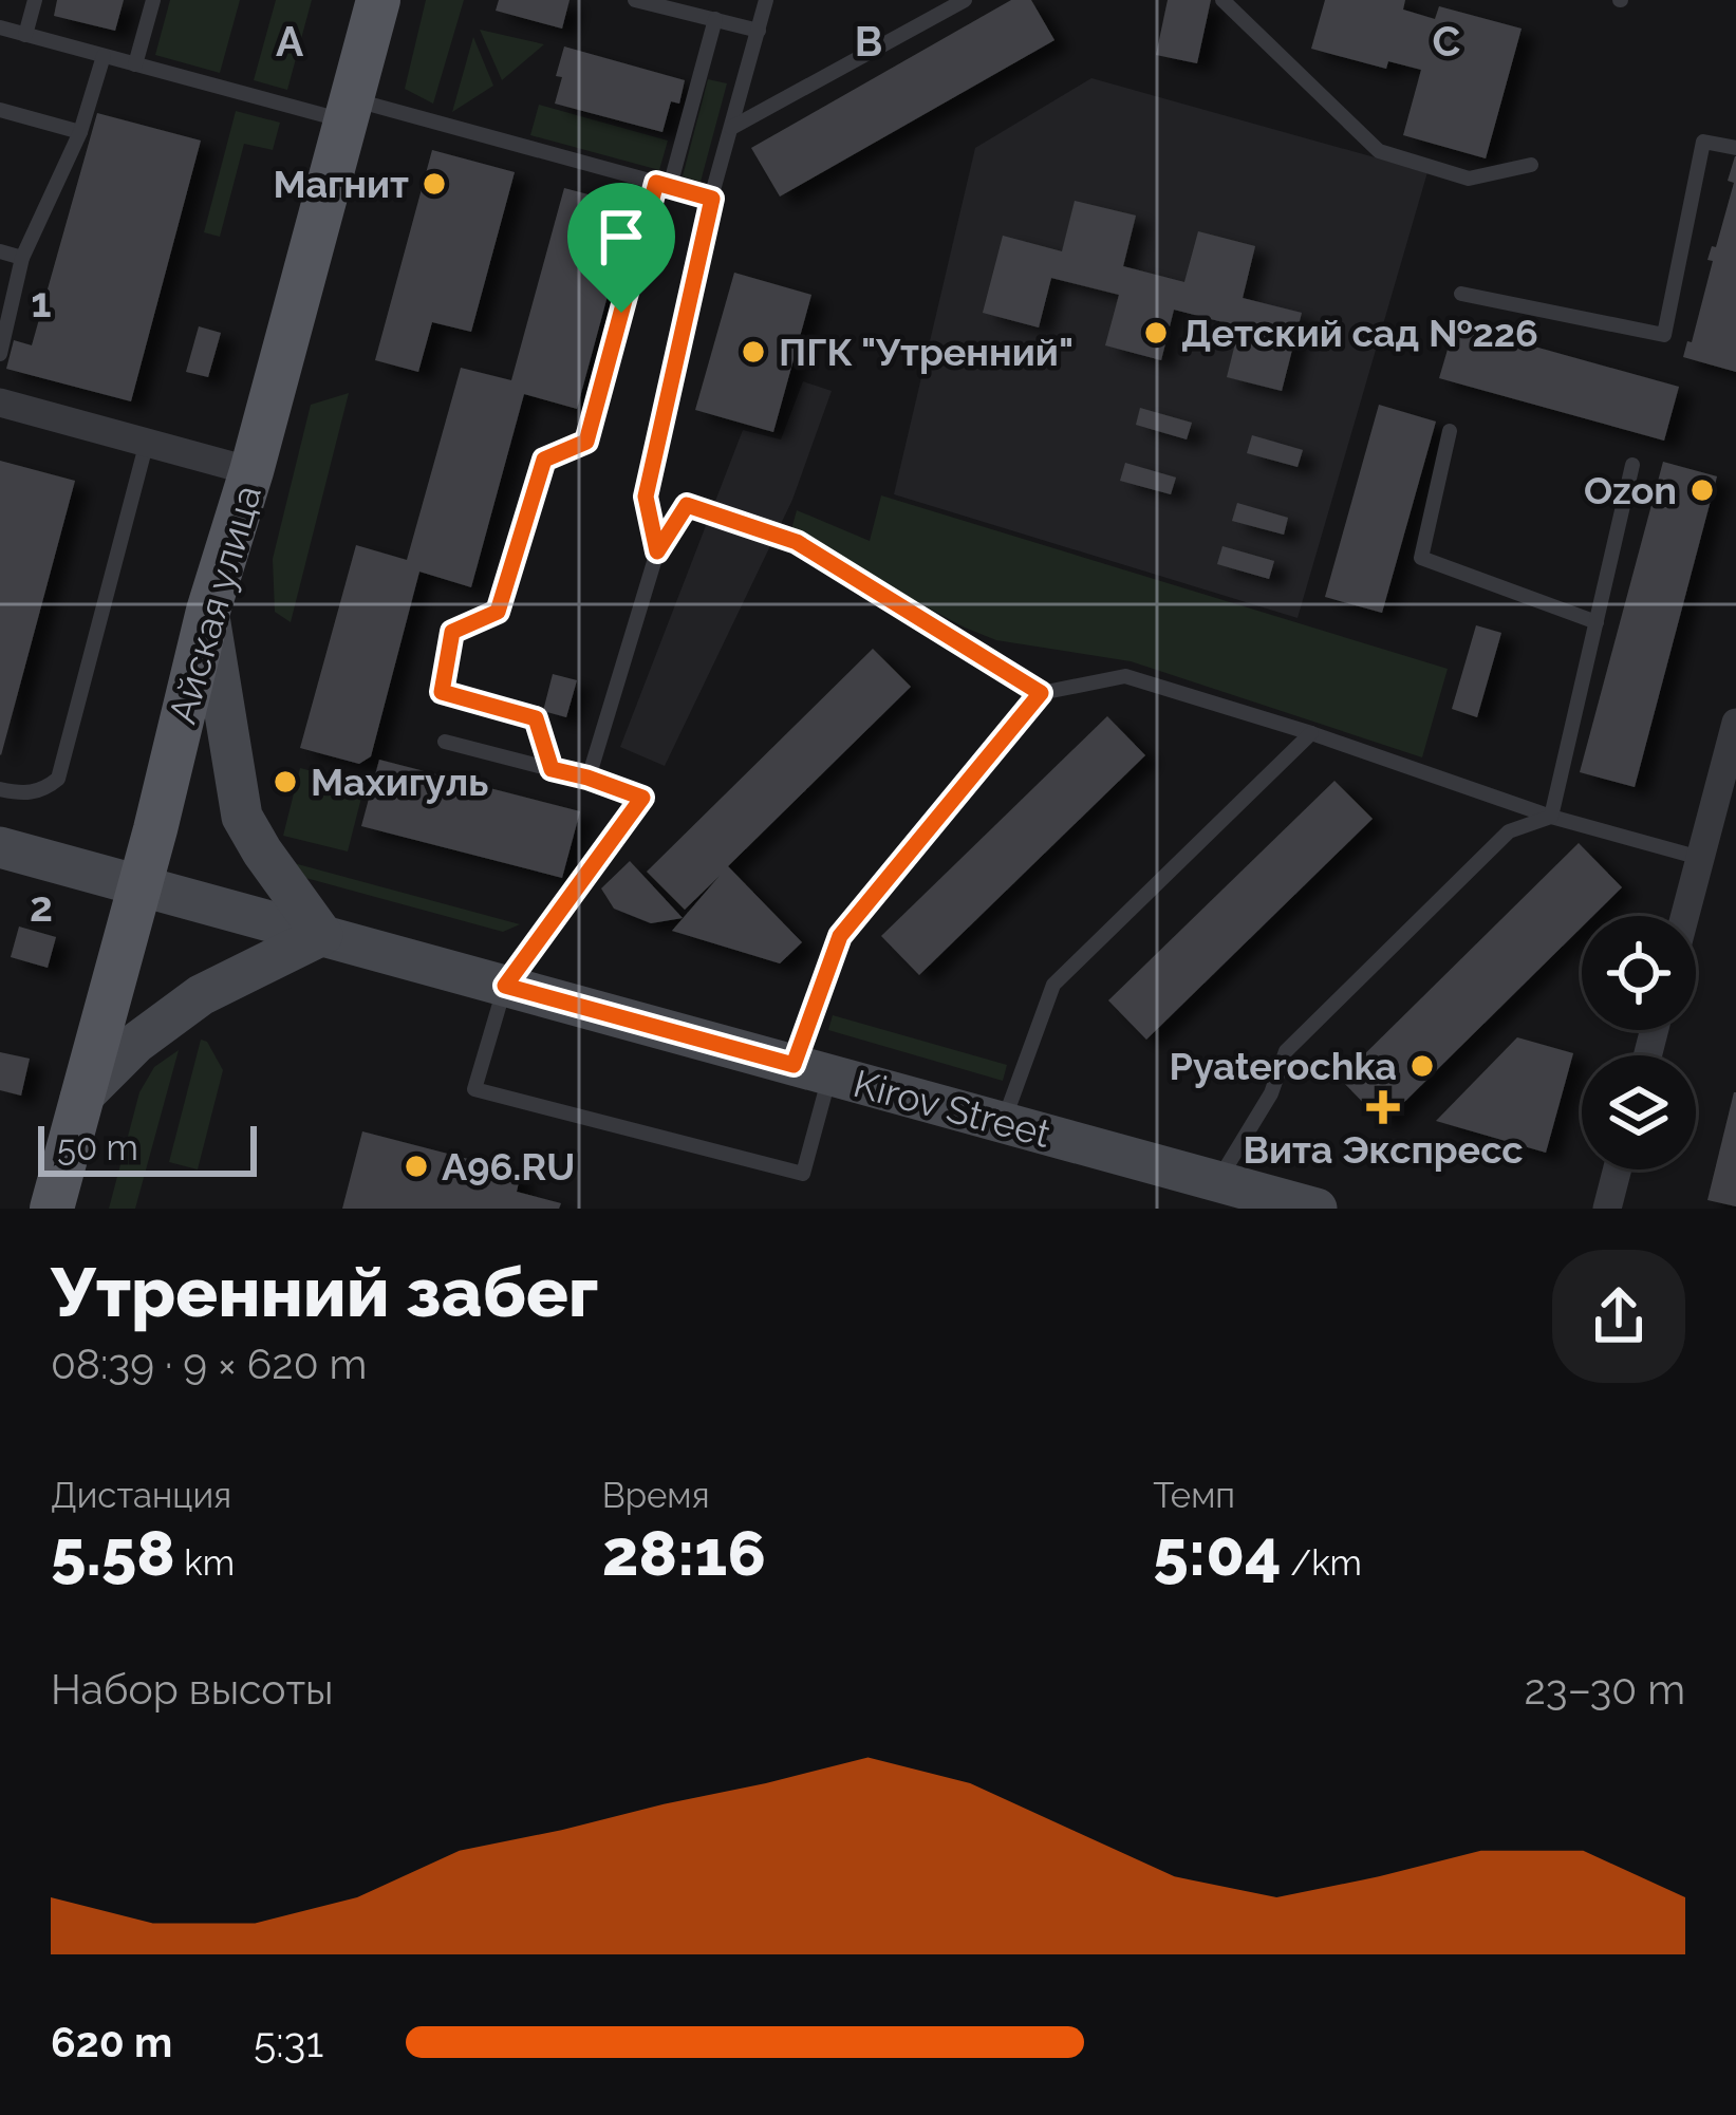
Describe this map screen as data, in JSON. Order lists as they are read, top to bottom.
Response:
{
  "streets": {
    "main road": ["Айская улица", "Kirov Street"]
  },
  "crossings": [
    ["Айская улица", "Kirov Street"]
  ],
  "places": {
    "other": [
      "Магнит",
      "Детский сад №226",
      "ПГК \"Утренний\"",
      "Ozon",
      "Махигуль",
      "Pyaterochka",
      "А96.RU"
    ],
    "health": ["Вита Экспресс"]
  },
  "scale_bar": "50 m",
  "page": {
    "scale": "50 m",
    "heading": ["Утренний забег", "08:39 · 9 × 620 m"],
    "stats": [
      ["Дистанция", "5.58 km"],
      ["Время", "28:16"],
      ["Темп", "5:04 /km"]
    ],
    "chart": ["Набор высоты", "23–30 m"],
    "list": [
      {
        "name": "620 m",
        "note": "5:31"
      }
    ]
  },
  "grid": {
    "columns": ["A", "B", "C"],
    "rows": ["1", "2"]
  }
}
